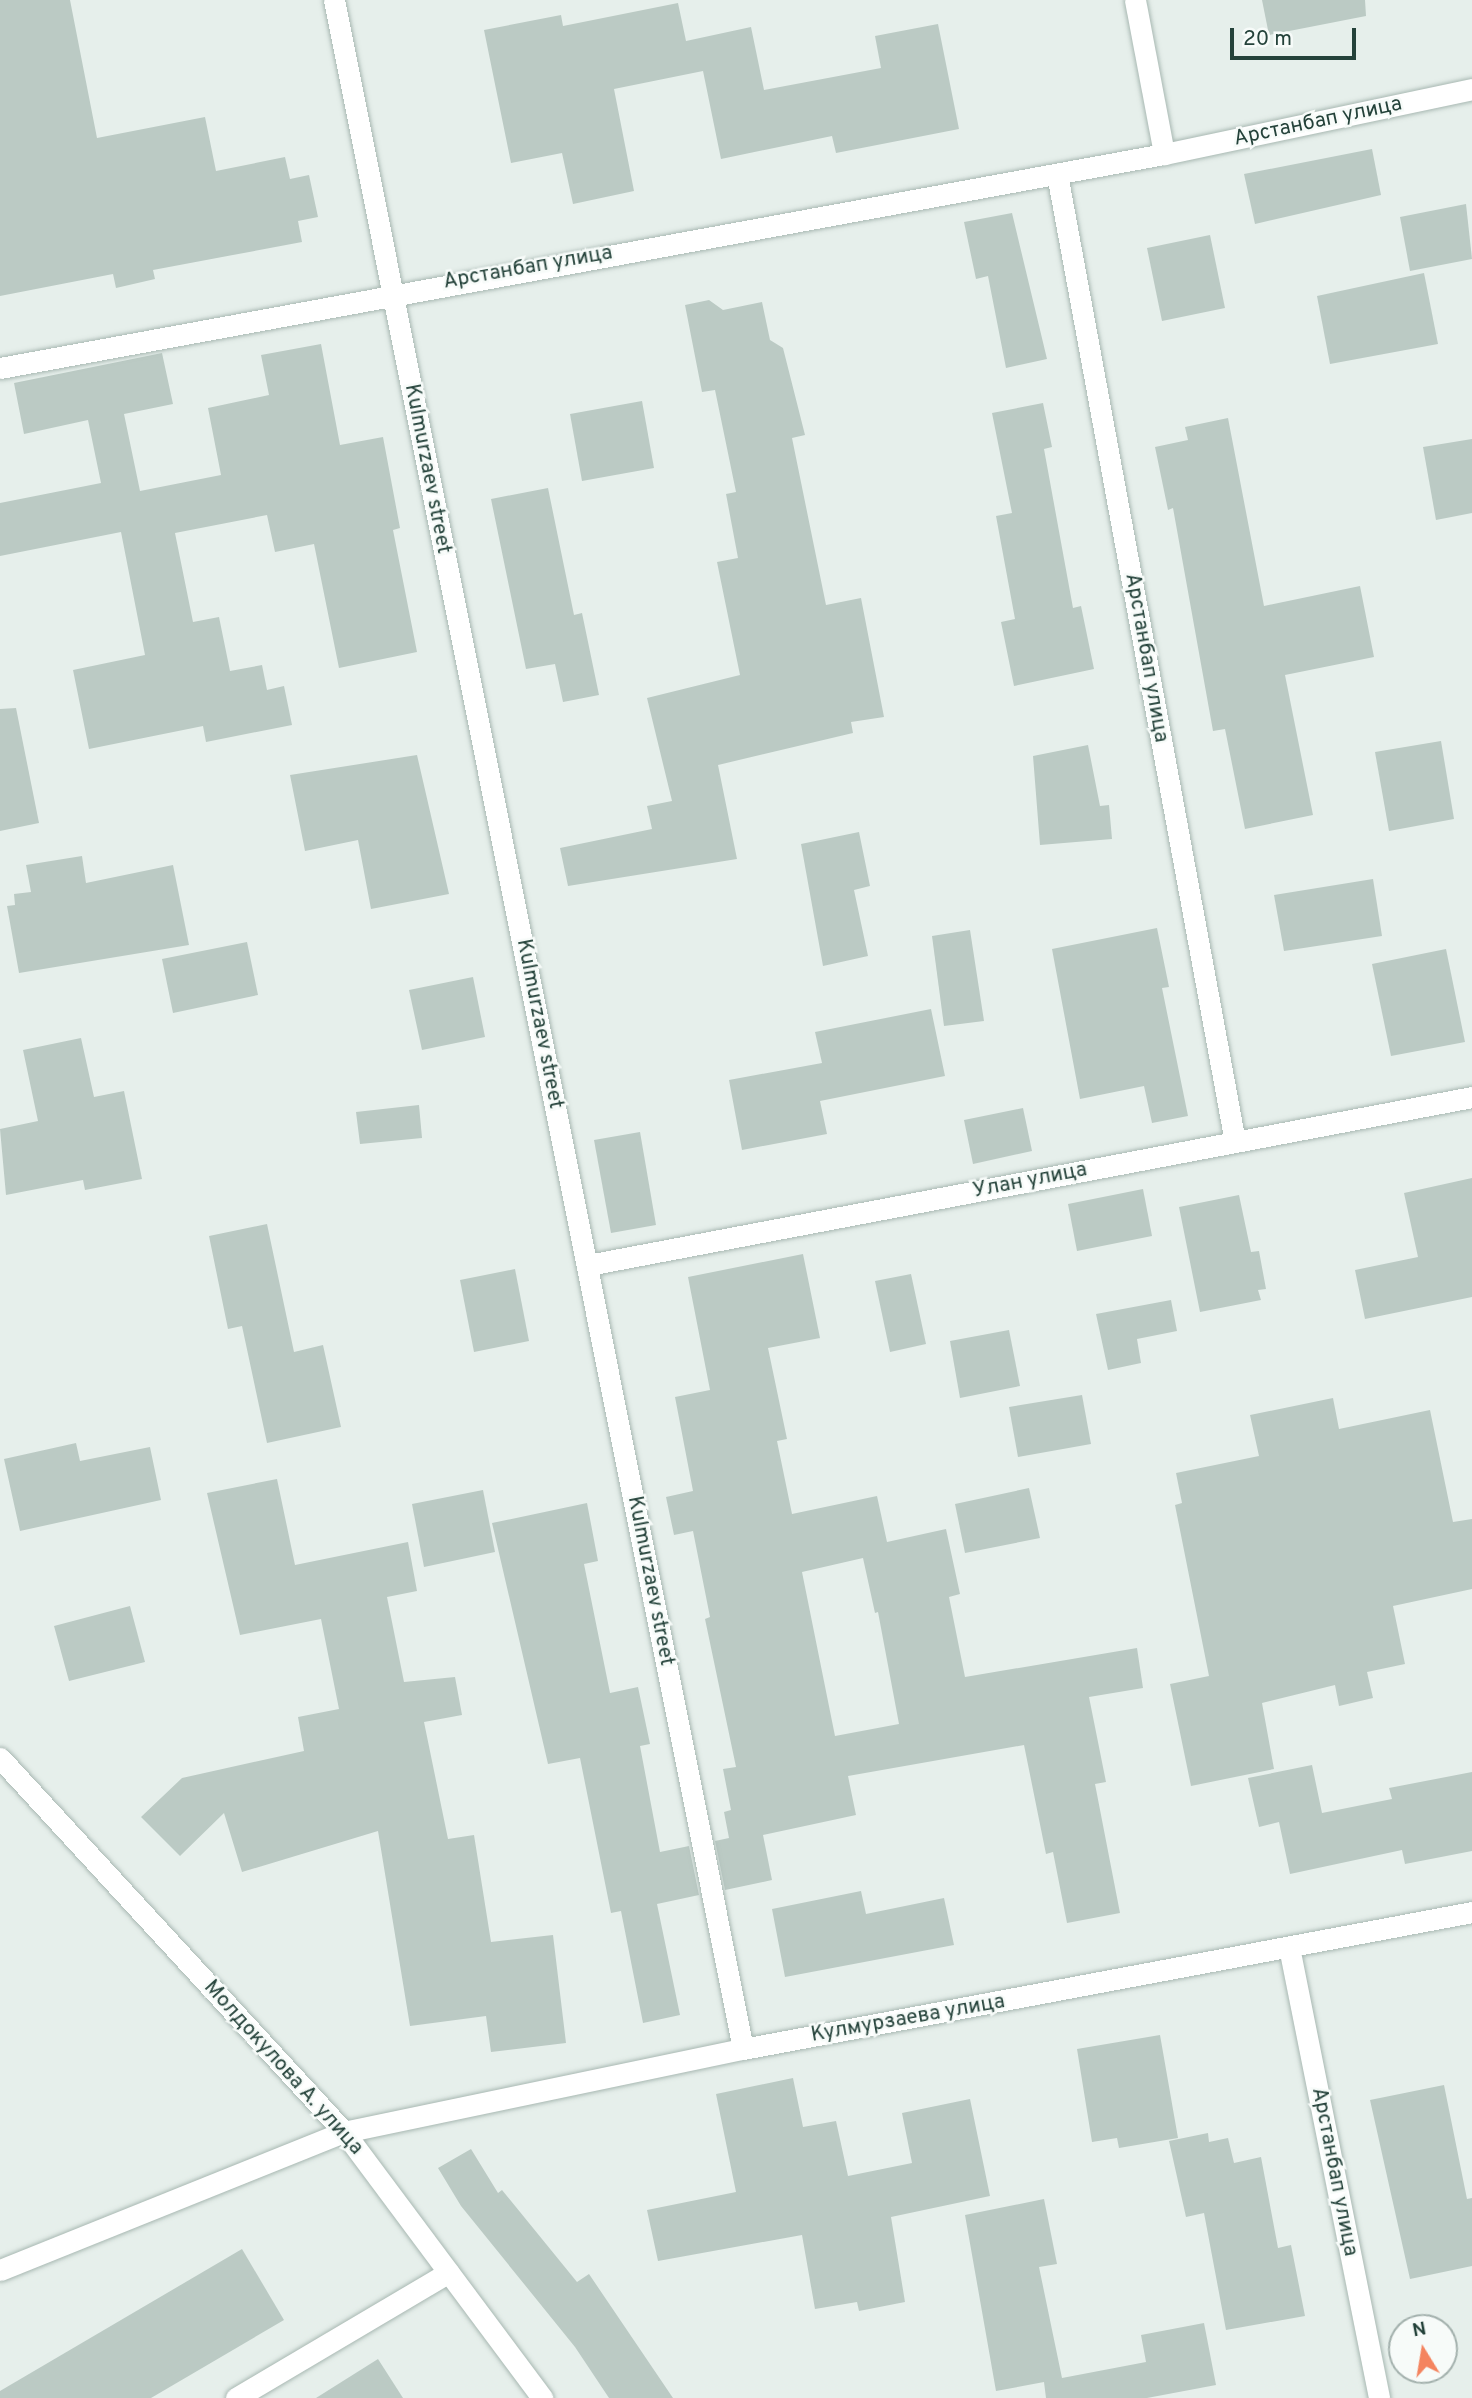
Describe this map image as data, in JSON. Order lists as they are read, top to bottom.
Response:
{
  "streets": {
    "street": [
      "Арстанбап улица",
      "Kulmurzaev street",
      "Улан улица",
      "Кулмурзаева улица",
      "Молдокулова А. улица"
    ]
  },
  "crossings": [
    ["Арстанбап улица", "Kulmurzaev street"],
    ["Арстанбап улица", "Улан улица"],
    ["Арстанбап улица", "Кулмурзаева улица"],
    ["Kulmurzaev street", "Улан улица"],
    ["Kulmurzaev street", "Кулмурзаева улица"],
    ["Кулмурзаева улица", "Молдокулова А. улица"]
  ],
  "scale_bar": "20 m",
  "north": "top"
}
